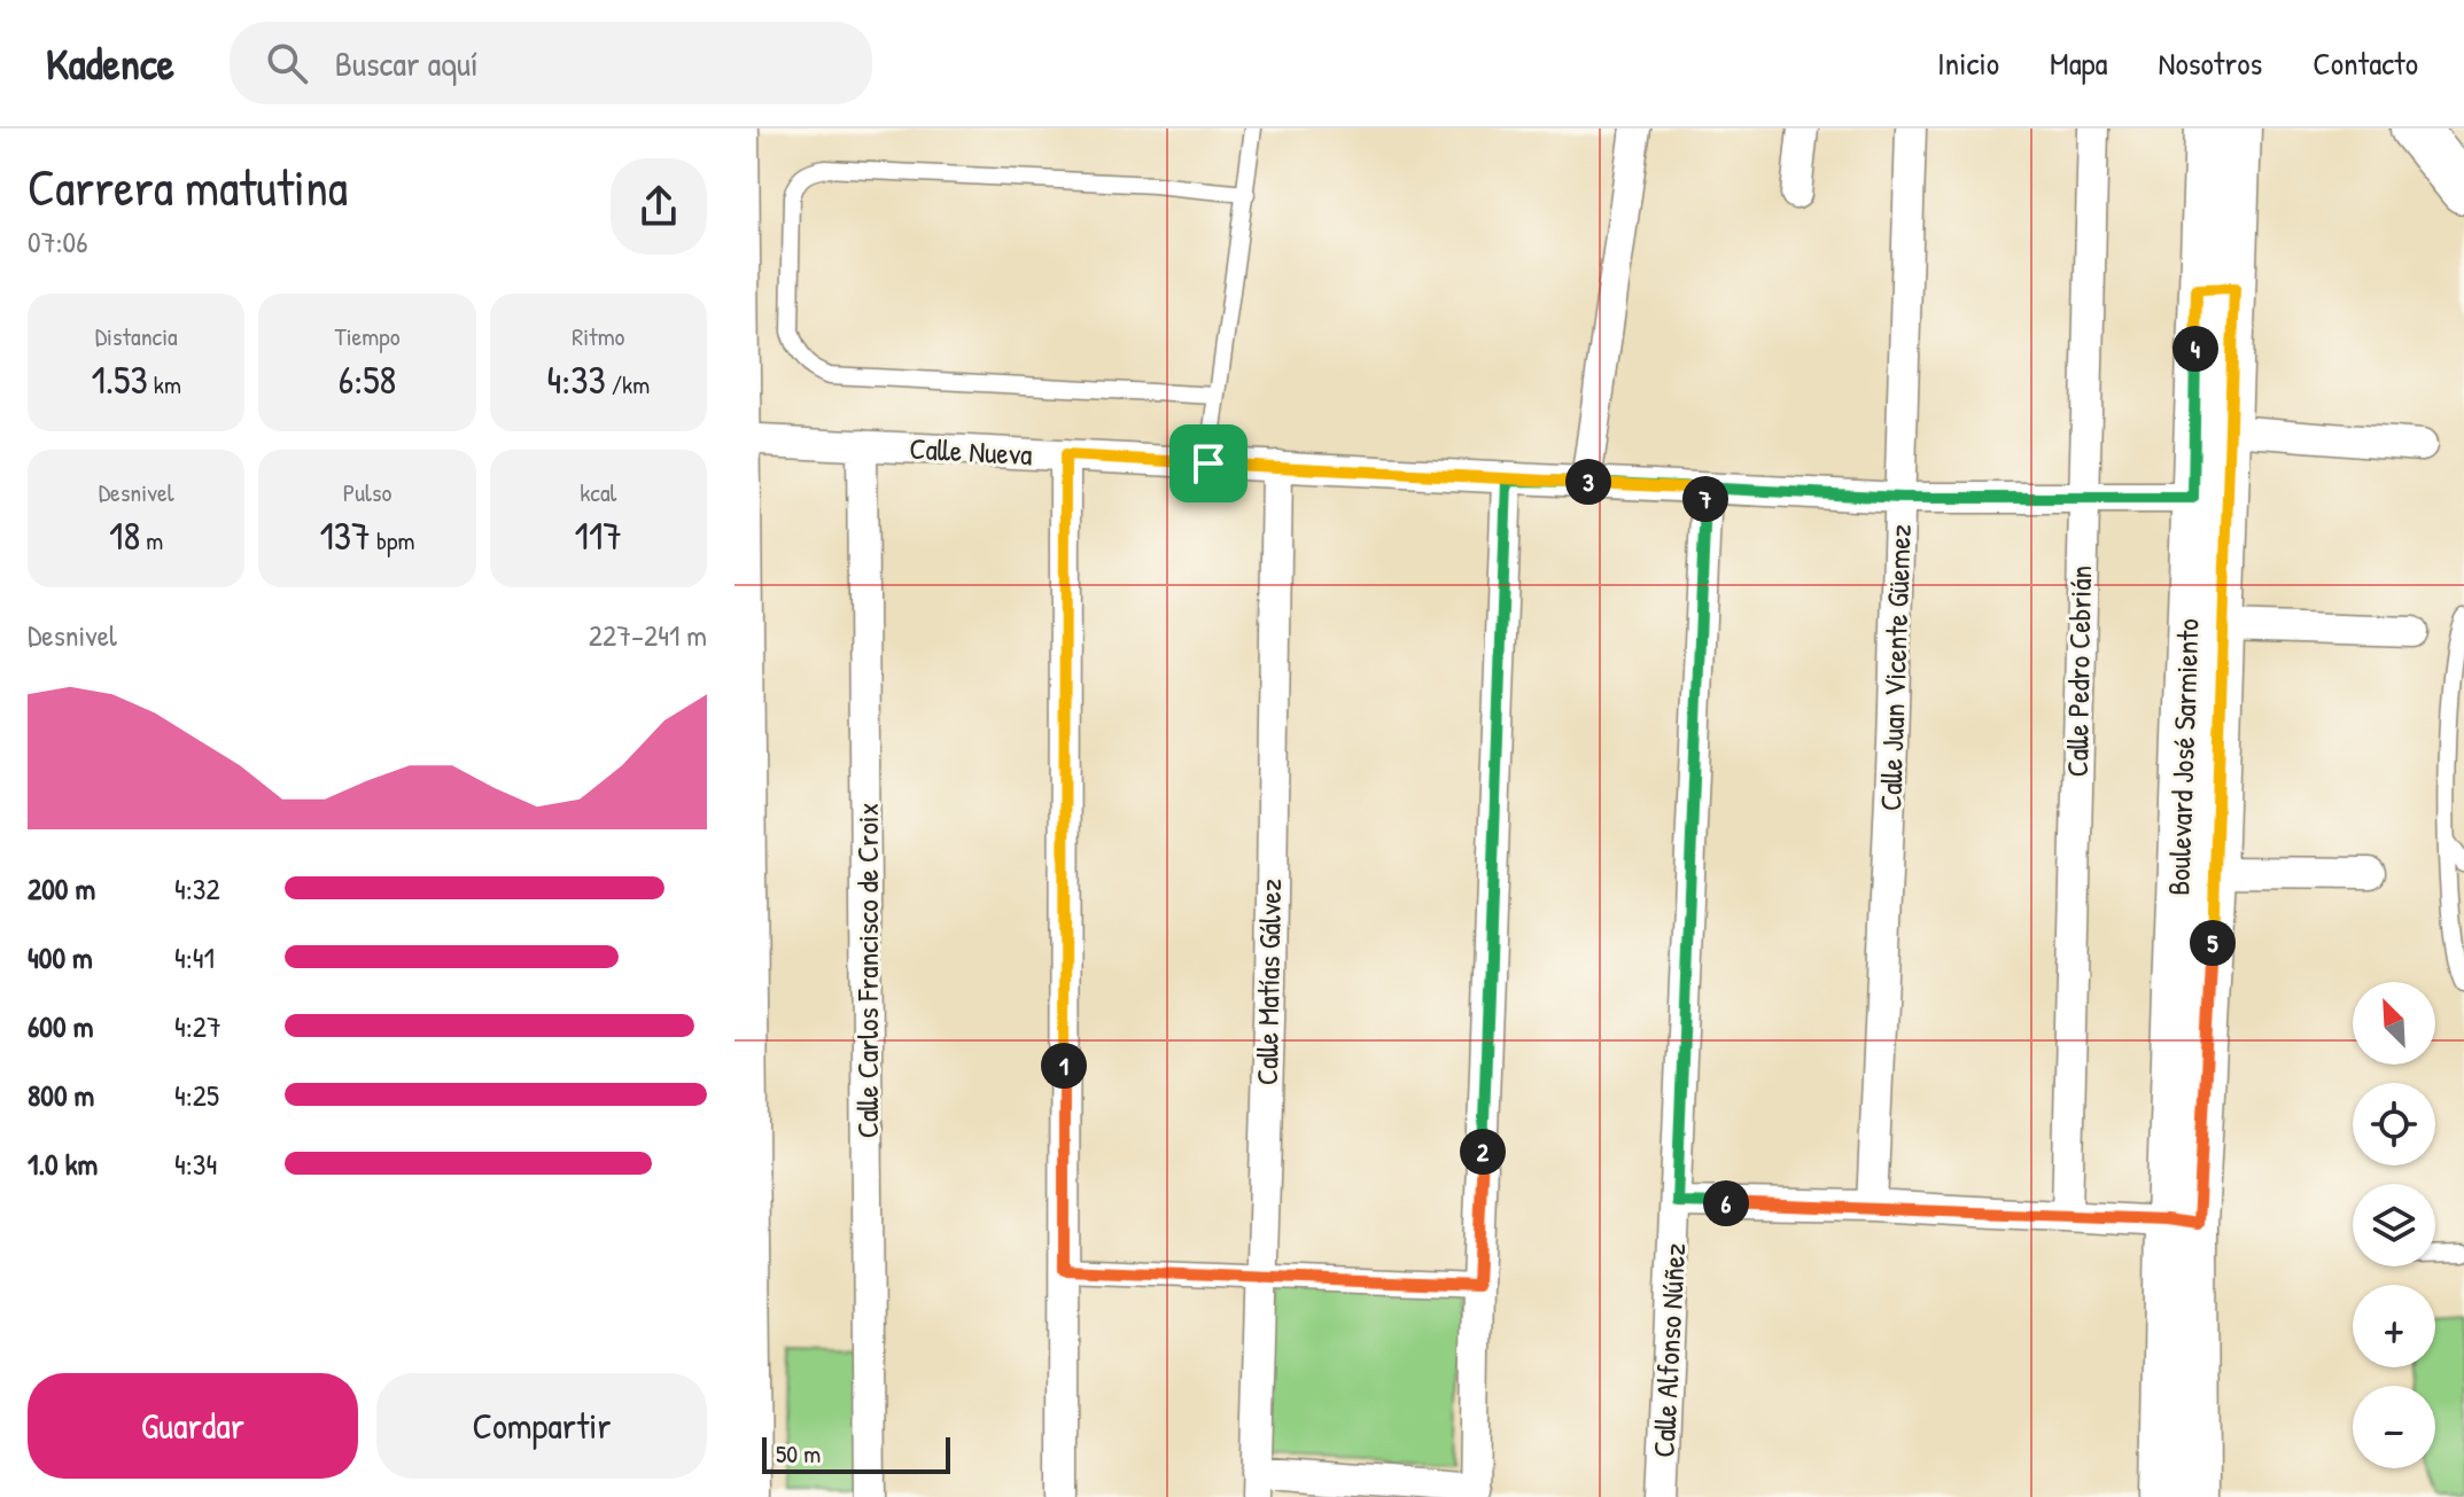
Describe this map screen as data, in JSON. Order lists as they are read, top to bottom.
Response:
{
  "streets": {
    "street": [
      "Calle Nueva",
      "Calle Juan Vicente Güemez",
      "Calle Pedro Cebrián",
      "Boulevard José Sarmiento",
      "Calle Carlos Francisco de Croix",
      "Calle Matías Gálvez",
      "Calle Alfonso Núñez"
    ]
  },
  "crossings": [
    ["Calle Nueva", "Calle Juan Vicente Güemez"],
    ["Calle Nueva", "Calle Pedro Cebrián"],
    ["Calle Nueva", "Boulevard José Sarmiento"],
    ["Calle Nueva", "Calle Carlos Francisco de Croix"],
    ["Calle Nueva", "Calle Matías Gálvez"],
    ["Calle Nueva", "Calle Alfonso Núñez"]
  ],
  "scale_bar": "50 m",
  "north": "top left",
  "page": {
    "header": "Kadence",
    "search": "Buscar aquí",
    "nav": [
      "Inicio",
      "Mapa",
      "Nosotros",
      "Contacto"
    ],
    "heading": ["Carrera matutina", "07:06"],
    "stats": [
      ["Distancia", "1.53 km"],
      ["Tiempo", "6:58"],
      ["Ritmo", "4:33 /km"],
      ["Desnivel", "18 m"],
      ["Pulso", "137 bpm"],
      ["kcal", "117"]
    ],
    "pins": [
      "4",
      "3",
      "7",
      "5",
      "1",
      "2",
      "6"
    ],
    "chart": ["Desnivel", "227–241 m"],
    "list": [
      {
        "name": "200 m",
        "note": "4:32"
      },
      {
        "name": "400 m",
        "note": "4:41"
      },
      {
        "name": "600 m",
        "note": "4:27"
      },
      {
        "name": "800 m",
        "note": "4:25"
      },
      {
        "name": "1.0 km",
        "note": "4:34"
      }
    ],
    "map_buttons": ["+", "−"],
    "buttons": ["Guardar", "Compartir"],
    "scale": "50 m"
  }
}
